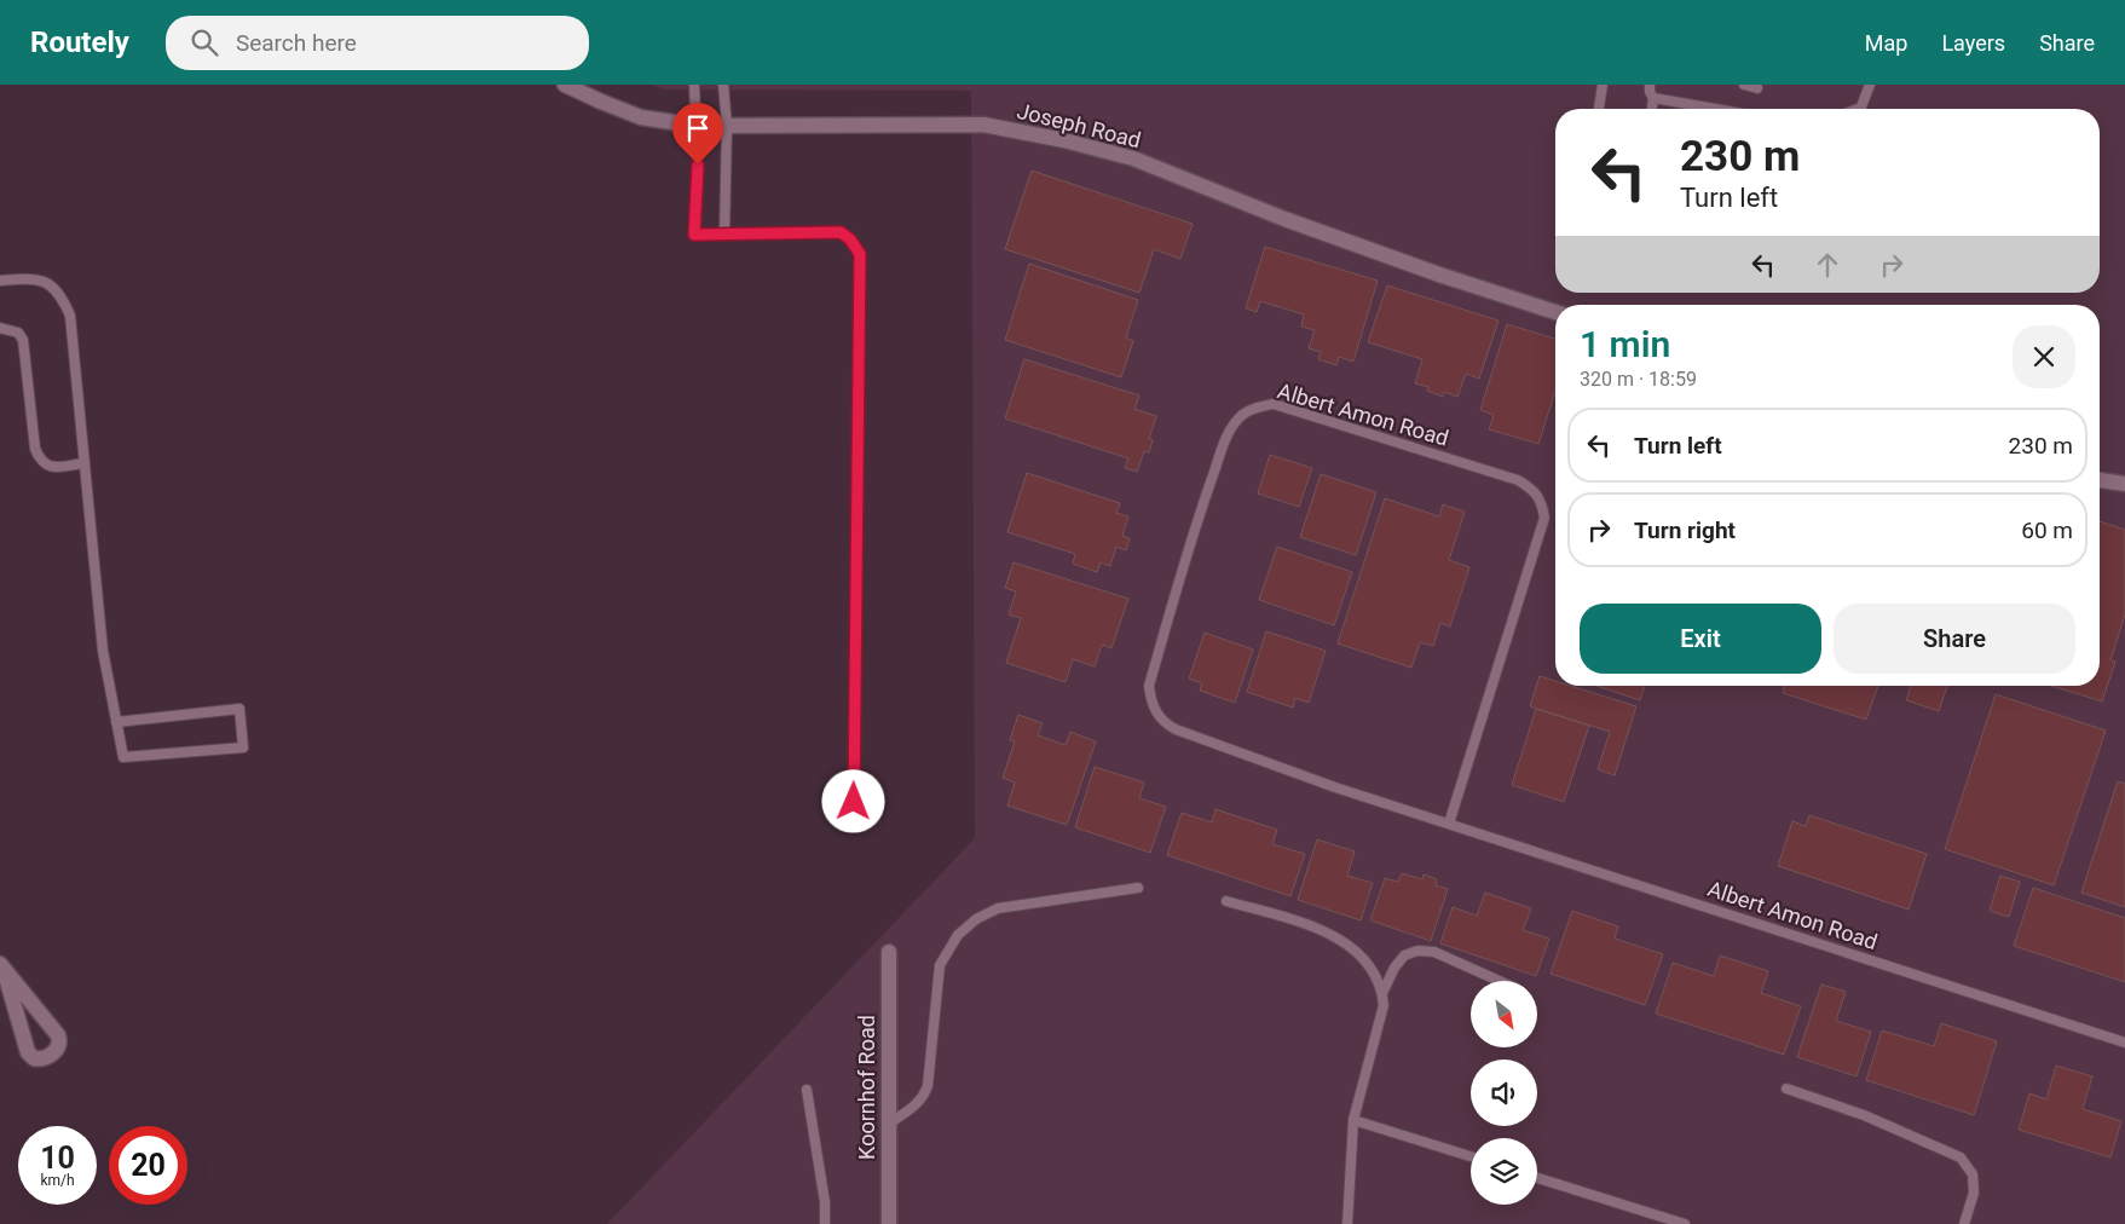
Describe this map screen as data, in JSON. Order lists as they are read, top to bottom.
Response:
{
  "streets": {
    "street": ["Joseph Road", "Koornhof Road"],
    "lane": ["Albert Amon Road"]
  },
  "north": "bottom right",
  "page": {
    "header": "Routely",
    "search": "Search here",
    "nav": ["Map", "Layers", "Share"],
    "turn": ["230 m", "Turn left"],
    "heading": ["1 min", "320 m · 18:59"],
    "list": [
      {
        "name": "Turn left",
        "value": "230 m"
      },
      {
        "name": "Turn right",
        "value": "60 m"
      }
    ],
    "buttons": ["Exit", "Share"],
    "speed": "10 km/h",
    "limit": "20"
  }
}
